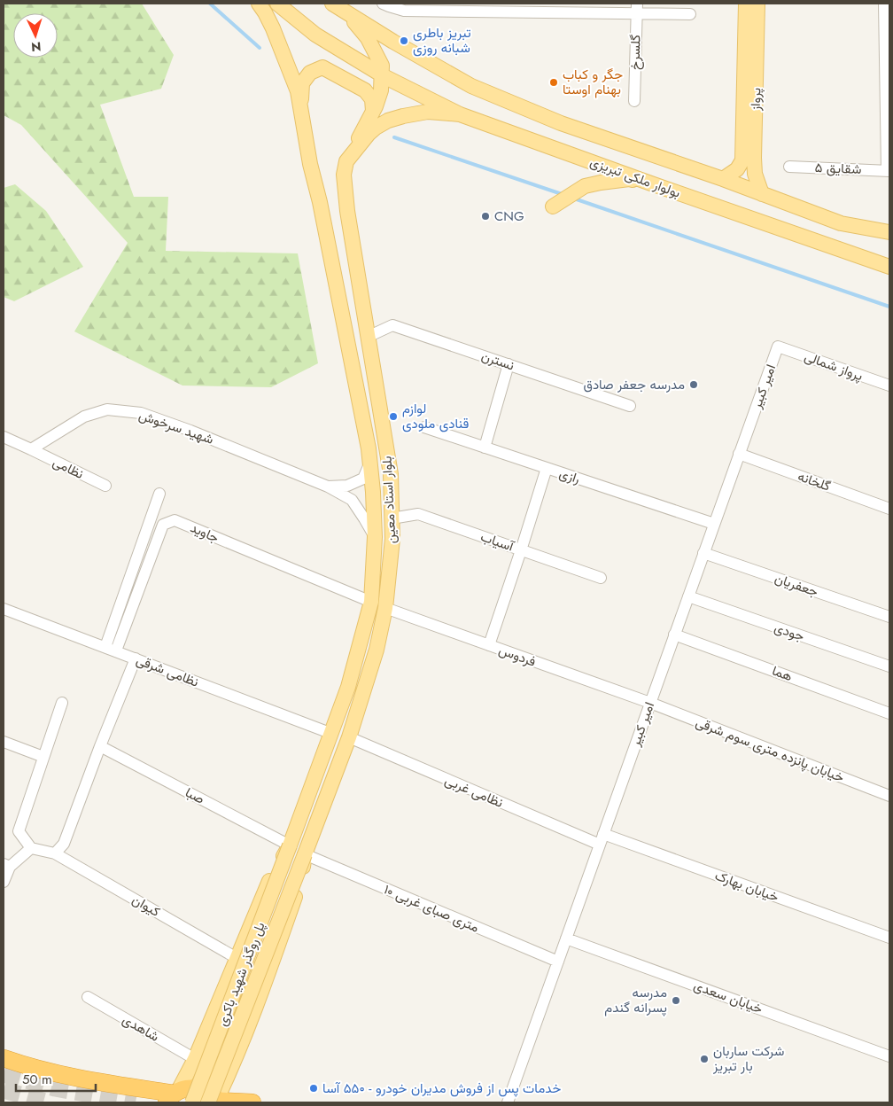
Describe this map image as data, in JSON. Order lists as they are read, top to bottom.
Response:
{
  "streets": {
    "main road": [
      "پرواز",
      "بولوار ملکی تبریزی",
      "بلوار استاد معین",
      "پل روگذر شهید باکری"
    ],
    "street": [
      "گلسرخ",
      "شقایق ۵",
      "نسترن",
      "پرواز شمالی",
      "امیر کبیر",
      "شهید سرخوش",
      "نظامی",
      "رازی",
      "گلخانه",
      "جاوید",
      "آسیاب",
      "جعفریان",
      "جودی",
      "فردوس",
      "نظامی شرقی",
      "هما",
      "خیابان پانزده متری سوم شرقی",
      "نظامی غربی",
      "صبا",
      "خیابان بهارک",
      "کیوان",
      "۱۰ متری صبای غربی",
      "خیابان سعدی",
      "شاهدی"
    ]
  },
  "crossings": [
    ["پرواز", "بولوار ملکی تبریزی"],
    ["نسترن", "بلوار استاد معین"],
    ["پرواز شمالی", "امیر کبیر"],
    ["امیر کبیر", "رازی"],
    ["امیر کبیر", "گلخانه"],
    ["امیر کبیر", "جعفریان"],
    ["امیر کبیر", "جودی"],
    ["امیر کبیر", "فردوس"],
    ["امیر کبیر", "هما"],
    ["امیر کبیر", "خیابان پانزده متری سوم شرقی"],
    ["امیر کبیر", "نظامی غربی"],
    ["امیر کبیر", "خیابان بهارک"],
    ["امیر کبیر", "۱۰ متری صبای غربی"],
    ["امیر کبیر", "خیابان سعدی"],
    ["شهید سرخوش", "نظامی"],
    ["شهید سرخوش", "بلوار استاد معین"],
    ["بلوار استاد معین", "جاوید"],
    ["بلوار استاد معین", "آسیاب"],
    ["بلوار استاد معین", "فردوس"],
    ["بلوار استاد معین", "نظامی شرقی"],
    ["بلوار استاد معین", "نظامی غربی"],
    ["بلوار استاد معین", "صبا"],
    ["بلوار استاد معین", "۱۰ متری صبای غربی"],
    ["بلوار استاد معین", "پل روگذر شهید باکری"],
    ["جاوید", "نظامی شرقی"],
    ["فردوس", "خیابان پانزده متری سوم شرقی"],
    ["نظامی غربی", "خیابان بهارک"],
    ["صبا", "پل روگذر شهید باکری"],
    ["۱۰ متری صبای غربی", "پل روگذر شهید باکری"]
  ],
  "places": [
    "تبریز باطری شبانه روزی",
    "جگر و کباب بهنام اوستا",
    "CNG",
    "مدرسه جعفر صادق",
    "لوازم قنادی ملودی",
    "مدرسه پسرانه گندم",
    "شرکت ساربان بار تبریز",
    "خدمات پس از فروش مدیران خودرو - ۵۵۰ آسا"
  ],
  "scale_bar": "50 m",
  "north": "bottom"
}
